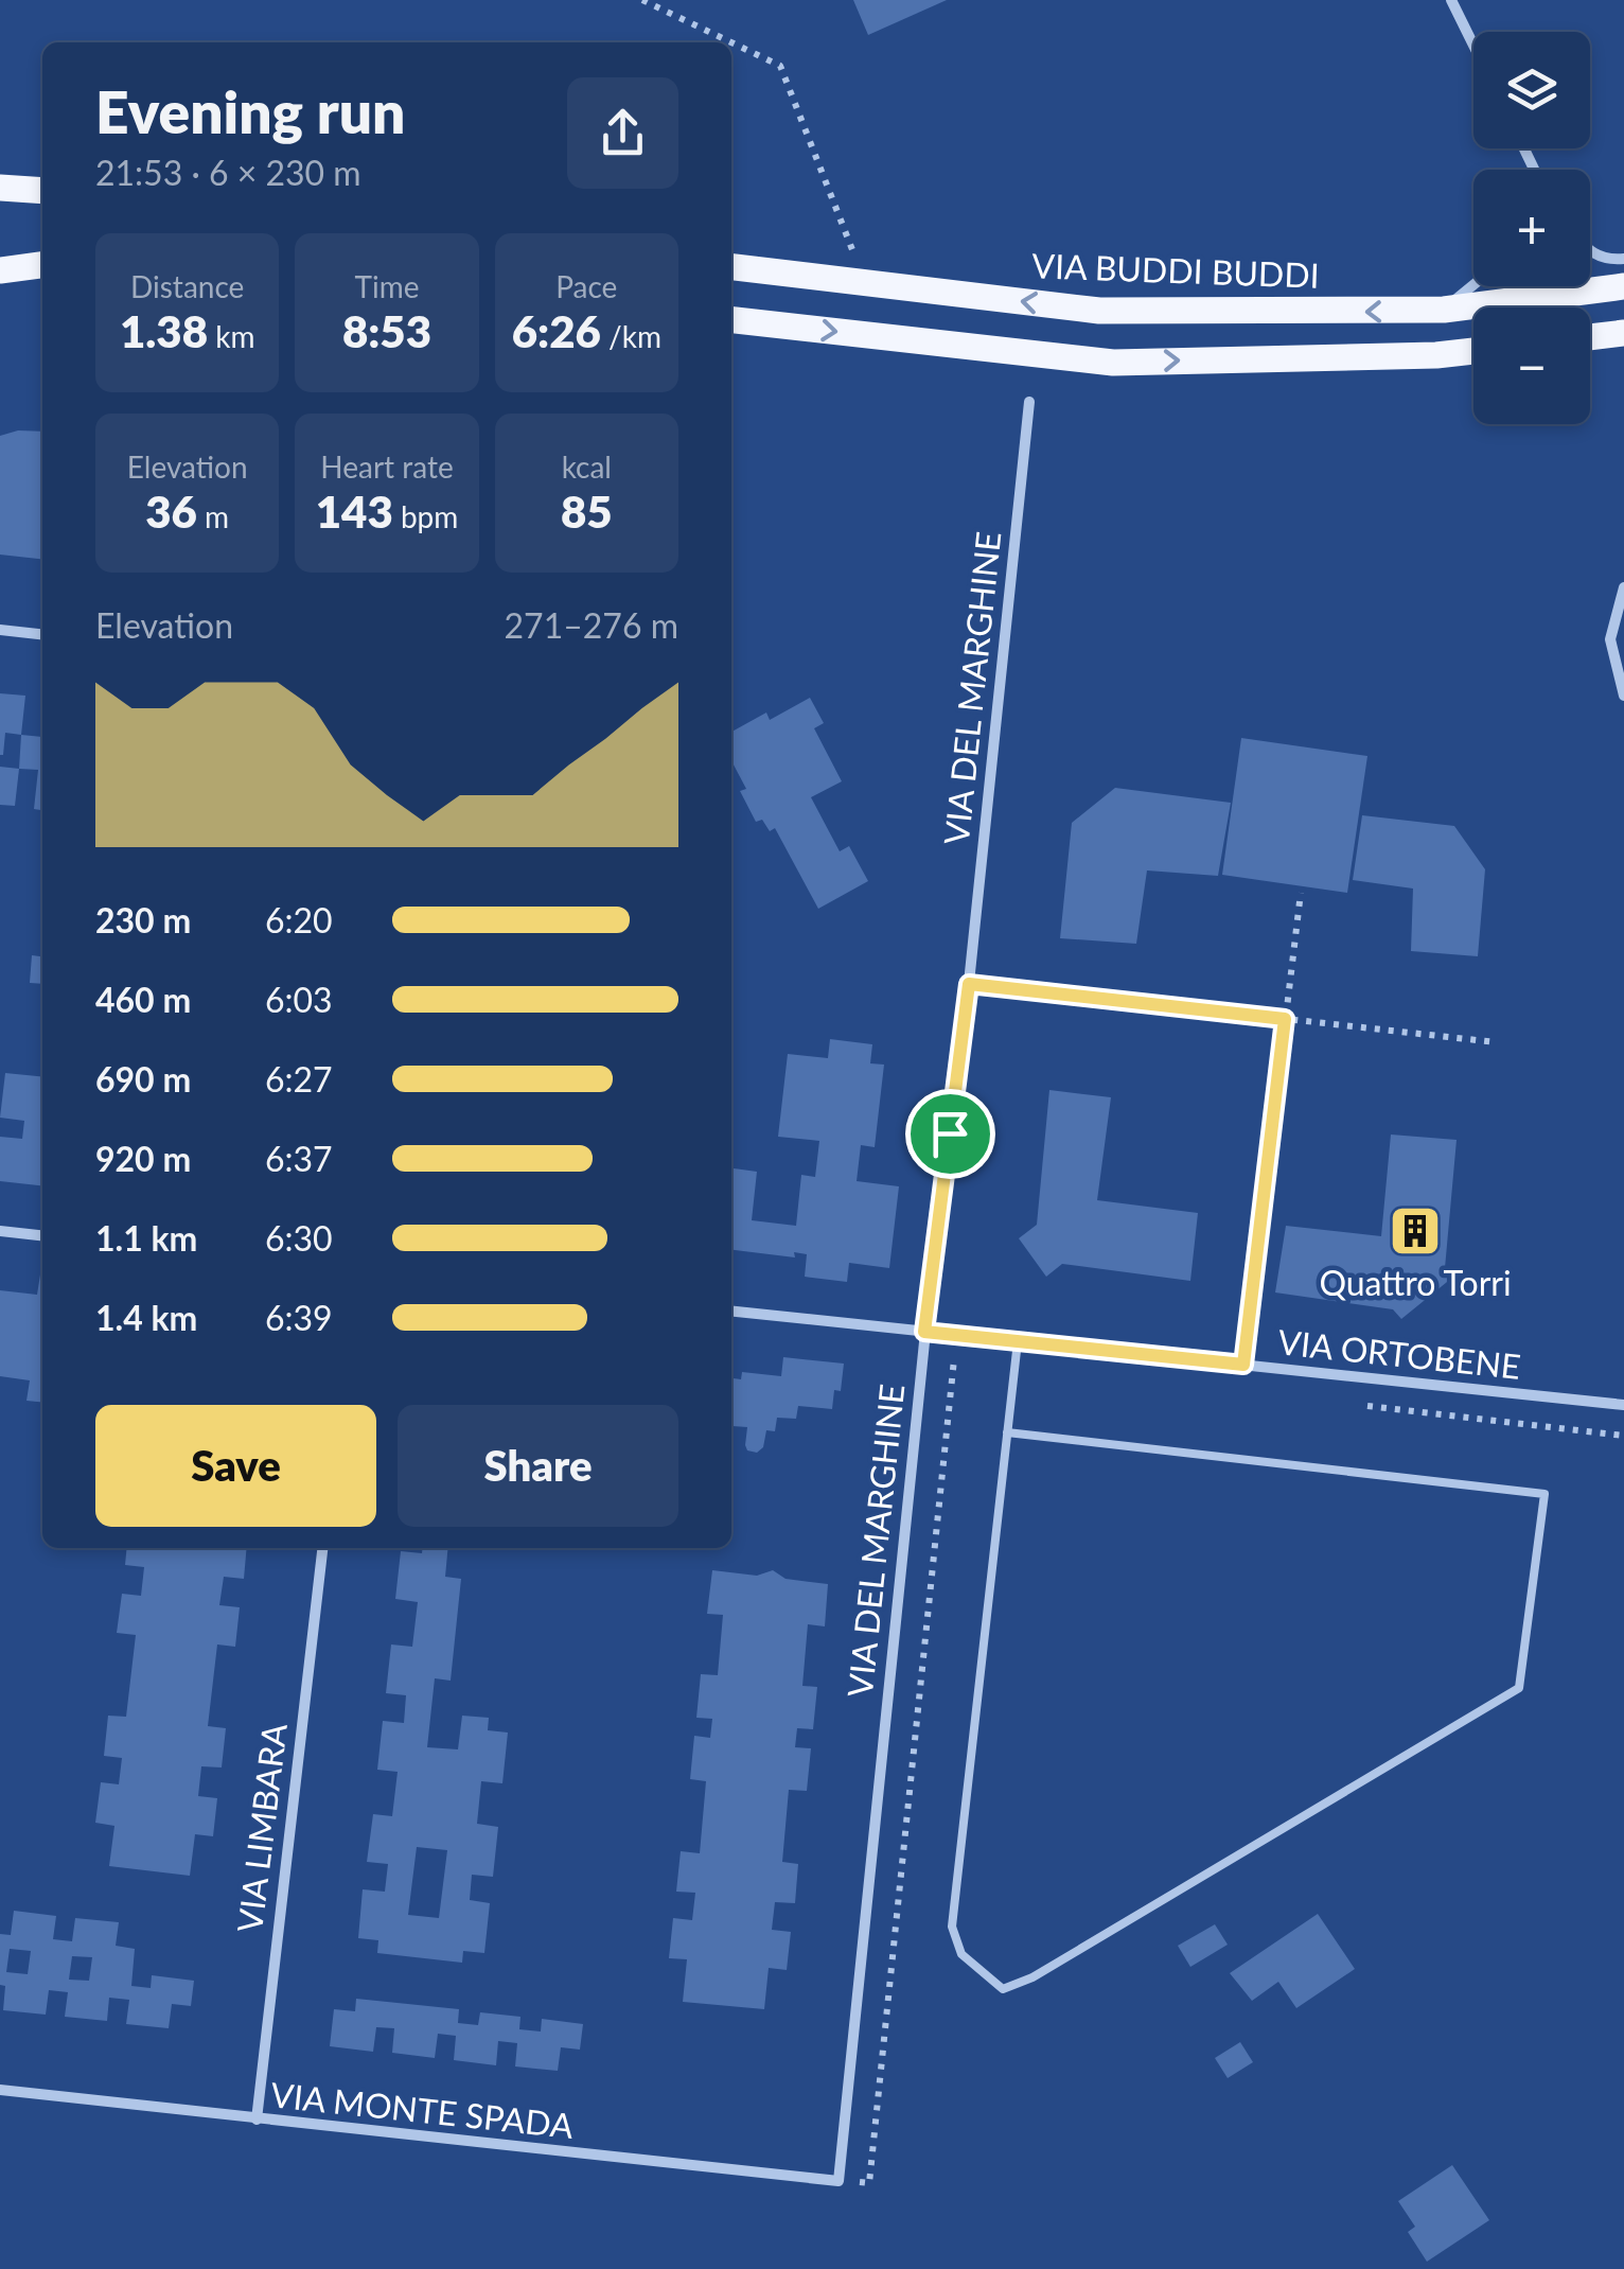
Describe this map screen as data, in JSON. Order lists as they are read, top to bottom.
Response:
{
  "streets": {
    "main road": ["VIA BUDDI BUDDI"],
    "street": [
      "VIA DEL MARGHINE",
      "VIA ORTOBENE",
      "VIA LIMBARA",
      "VIA MONTE SPADA"
    ]
  },
  "crossings": [
    ["VIA DEL MARGHINE", "VIA ORTOBENE"],
    ["VIA DEL MARGHINE", "VIA MONTE SPADA"],
    ["VIA LIMBARA", "VIA MONTE SPADA"]
  ],
  "places": {
    "building": ["Quattro Torri"]
  },
  "page": {
    "map_buttons": ["+", "−"],
    "heading": ["Evening run", "21:53 · 6 × 230 m"],
    "stats": [
      ["Distance", "1.38 km"],
      ["Time", "8:53"],
      ["Pace", "6:26 /km"],
      ["Elevation", "36 m"],
      ["Heart rate", "143 bpm"],
      ["kcal", "85"]
    ],
    "chart": ["Elevation", "271–276 m"],
    "list": [
      {
        "name": "230 m",
        "note": "6:20"
      },
      {
        "name": "460 m",
        "note": "6:03"
      },
      {
        "name": "690 m",
        "note": "6:27"
      },
      {
        "name": "920 m",
        "note": "6:37"
      },
      {
        "name": "1.1 km",
        "note": "6:30"
      },
      {
        "name": "1.4 km",
        "note": "6:39"
      }
    ],
    "buttons": ["Save", "Share"]
  }
}
